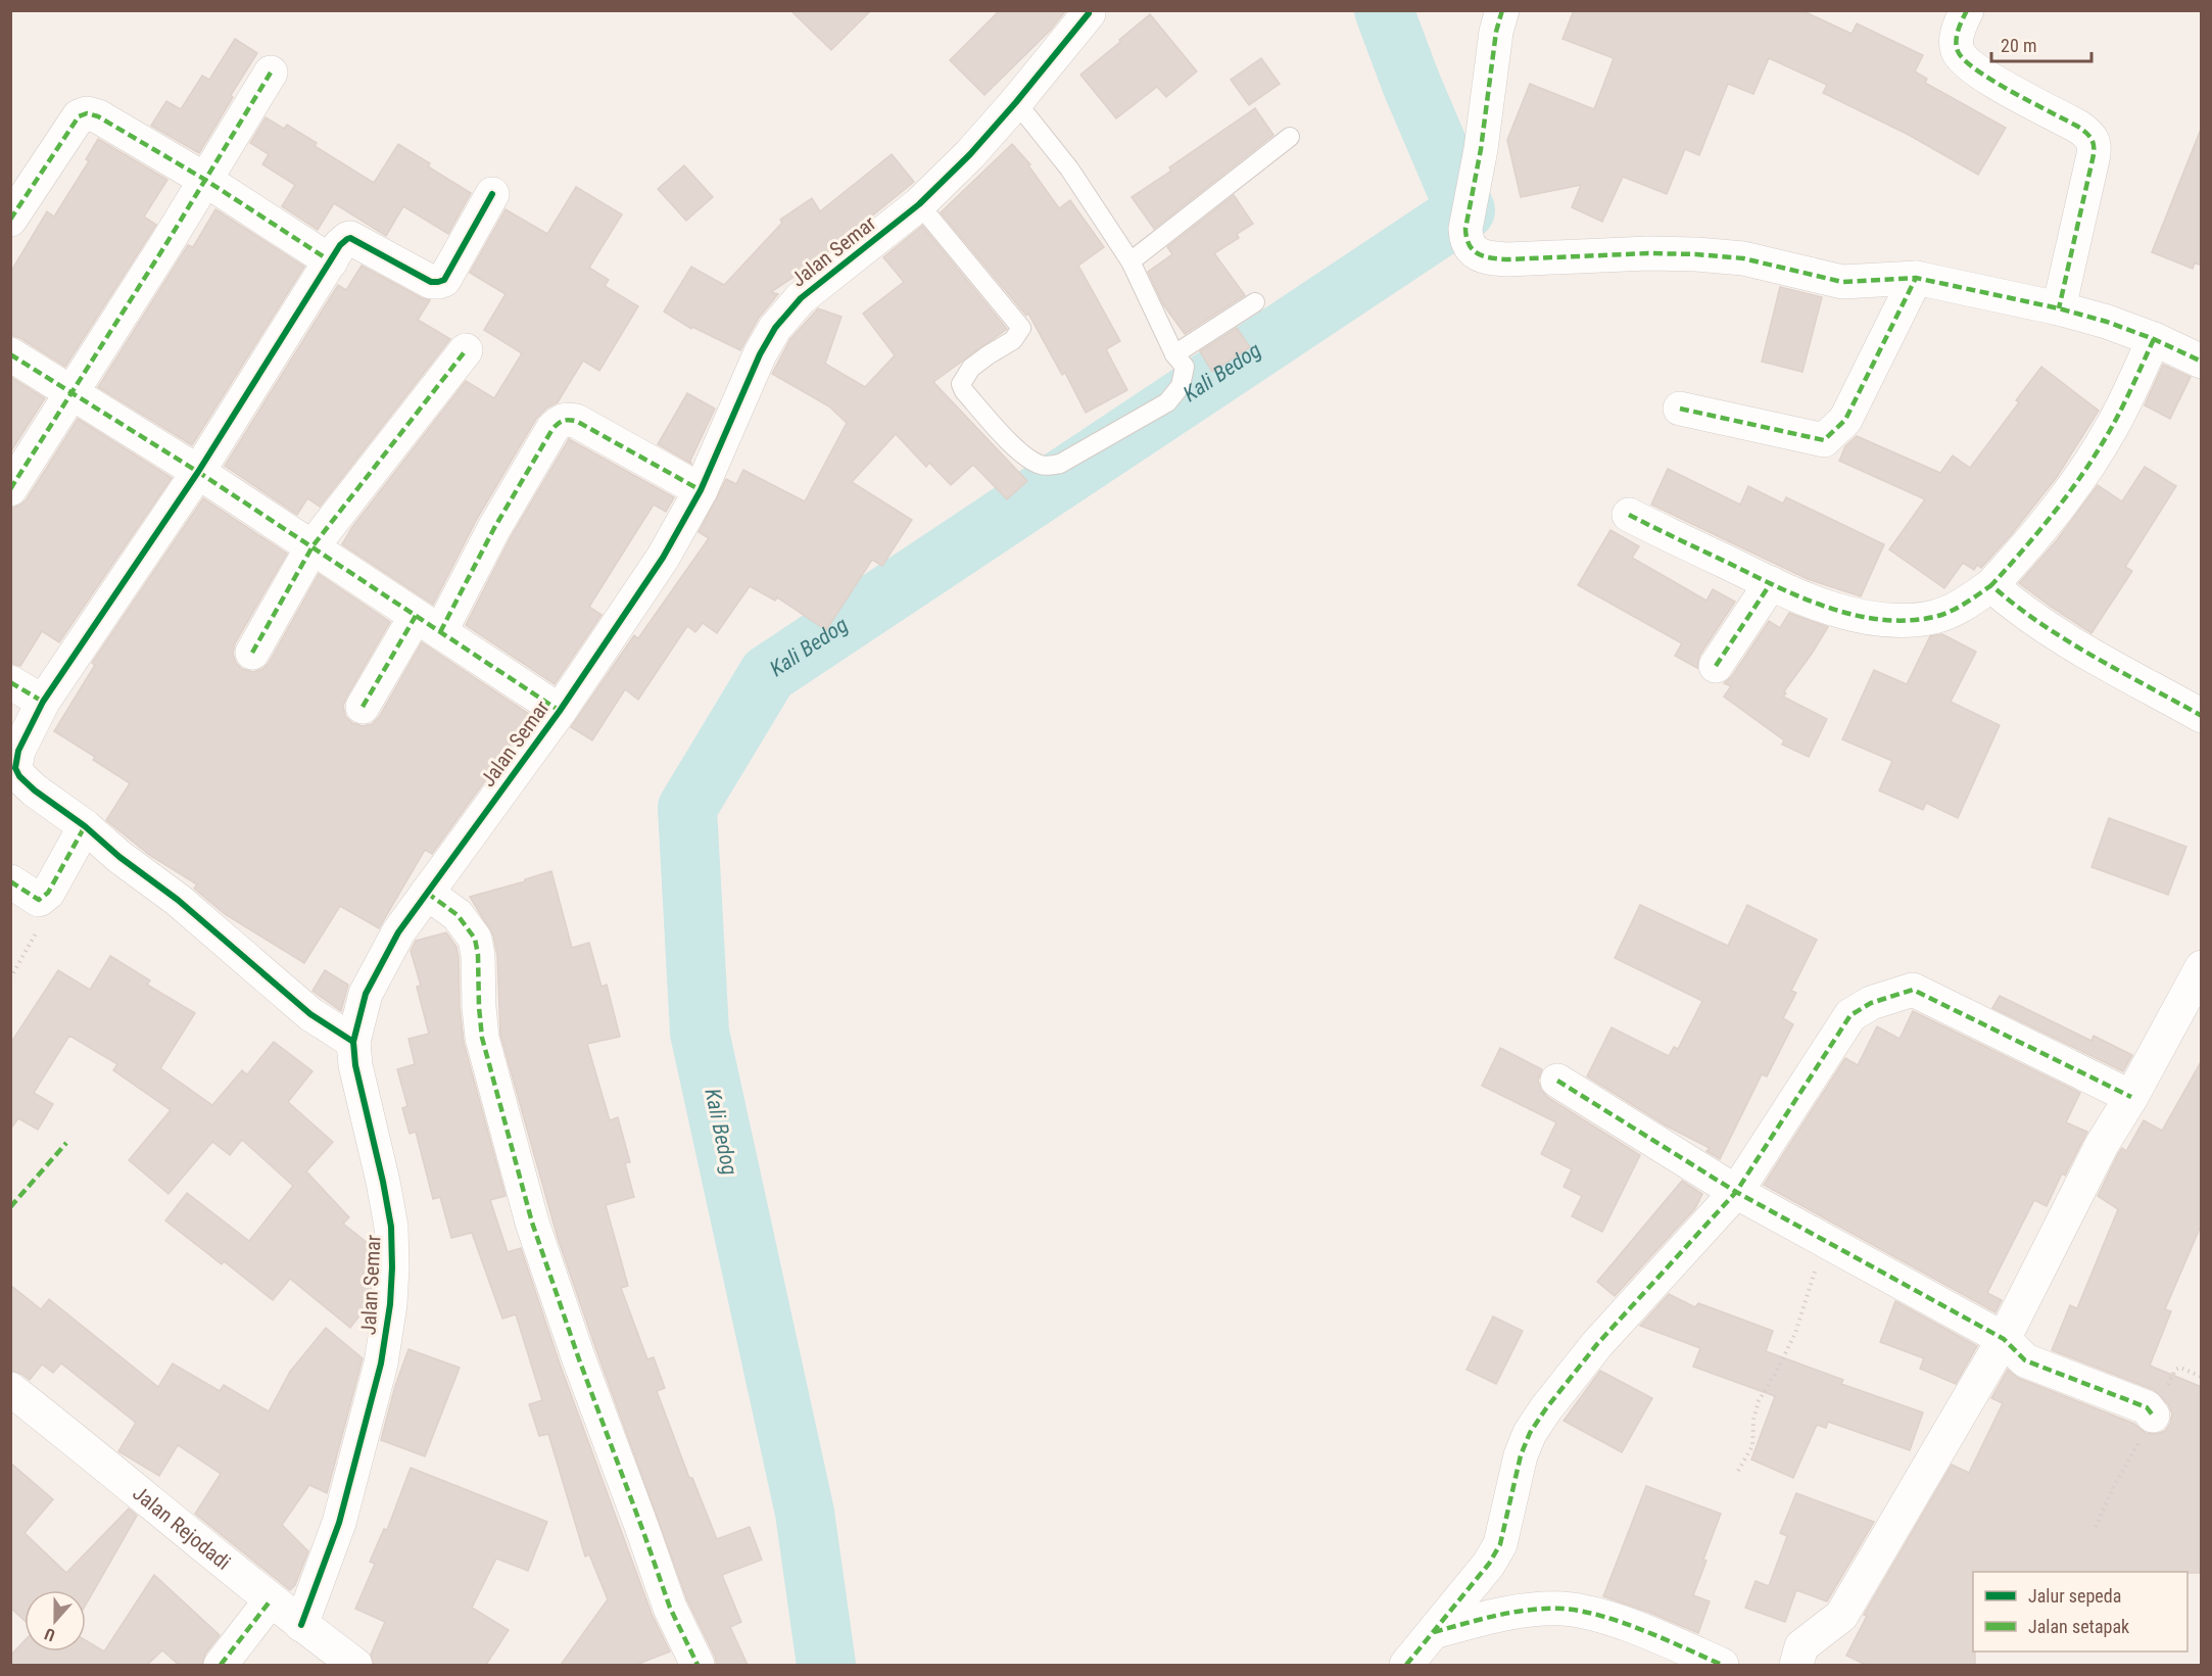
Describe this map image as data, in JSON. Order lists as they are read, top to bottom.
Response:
{
  "streets": {
    "street": ["Jalan Semar", "Jalan Rejodadi"]
  },
  "crossings": [
    ["Jalan Semar", "Jalan Rejodadi"]
  ],
  "water": ["Kali Bedog"],
  "legend": ["Jalur sepeda", "Jalan setapak"],
  "scale_bar": "20 m",
  "north": "bottom"
}
